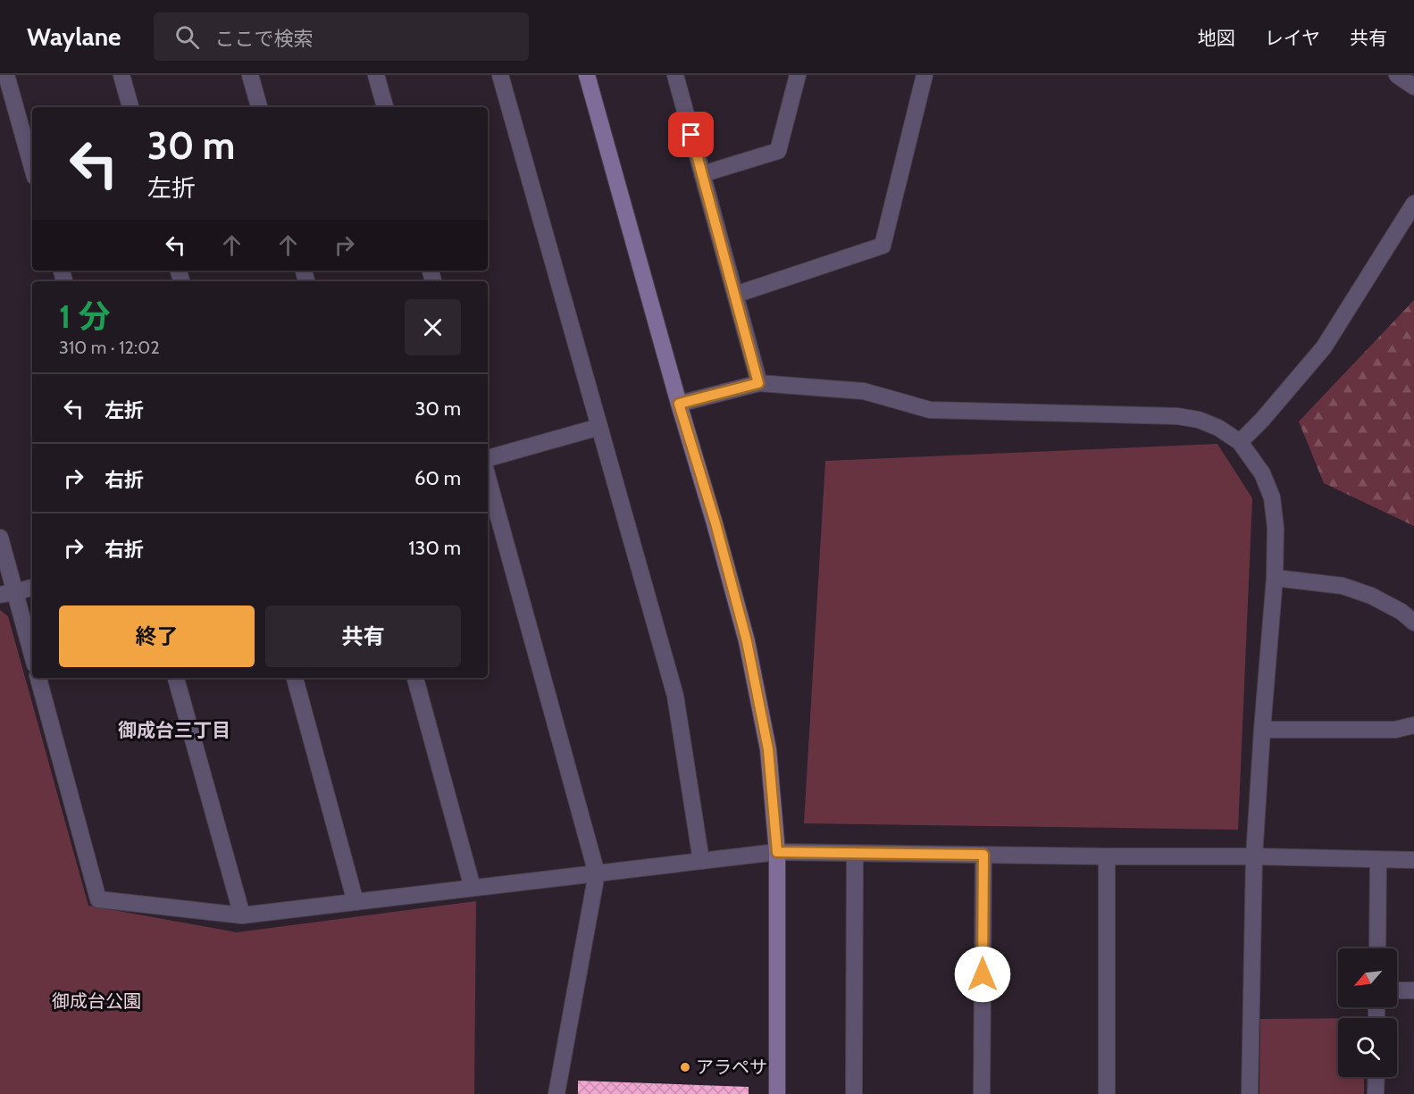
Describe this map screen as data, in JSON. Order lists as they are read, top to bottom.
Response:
{
  "districts": ["御成台三丁目"],
  "parks": ["御成台公園"],
  "places": ["アラペサ"],
  "north": "bottom left",
  "page": {
    "header": "Waylane",
    "search": "ここで検索",
    "nav": ["地図", "レイヤ", "共有"],
    "turn": ["30 m", "左折"],
    "heading": ["1 分", "310 m · 12:02"],
    "list": [
      {
        "name": "左折",
        "value": "30 m"
      },
      {
        "name": "右折",
        "value": "60 m"
      },
      {
        "name": "右折",
        "value": "130 m"
      }
    ],
    "buttons": ["終了", "共有"]
  }
}
